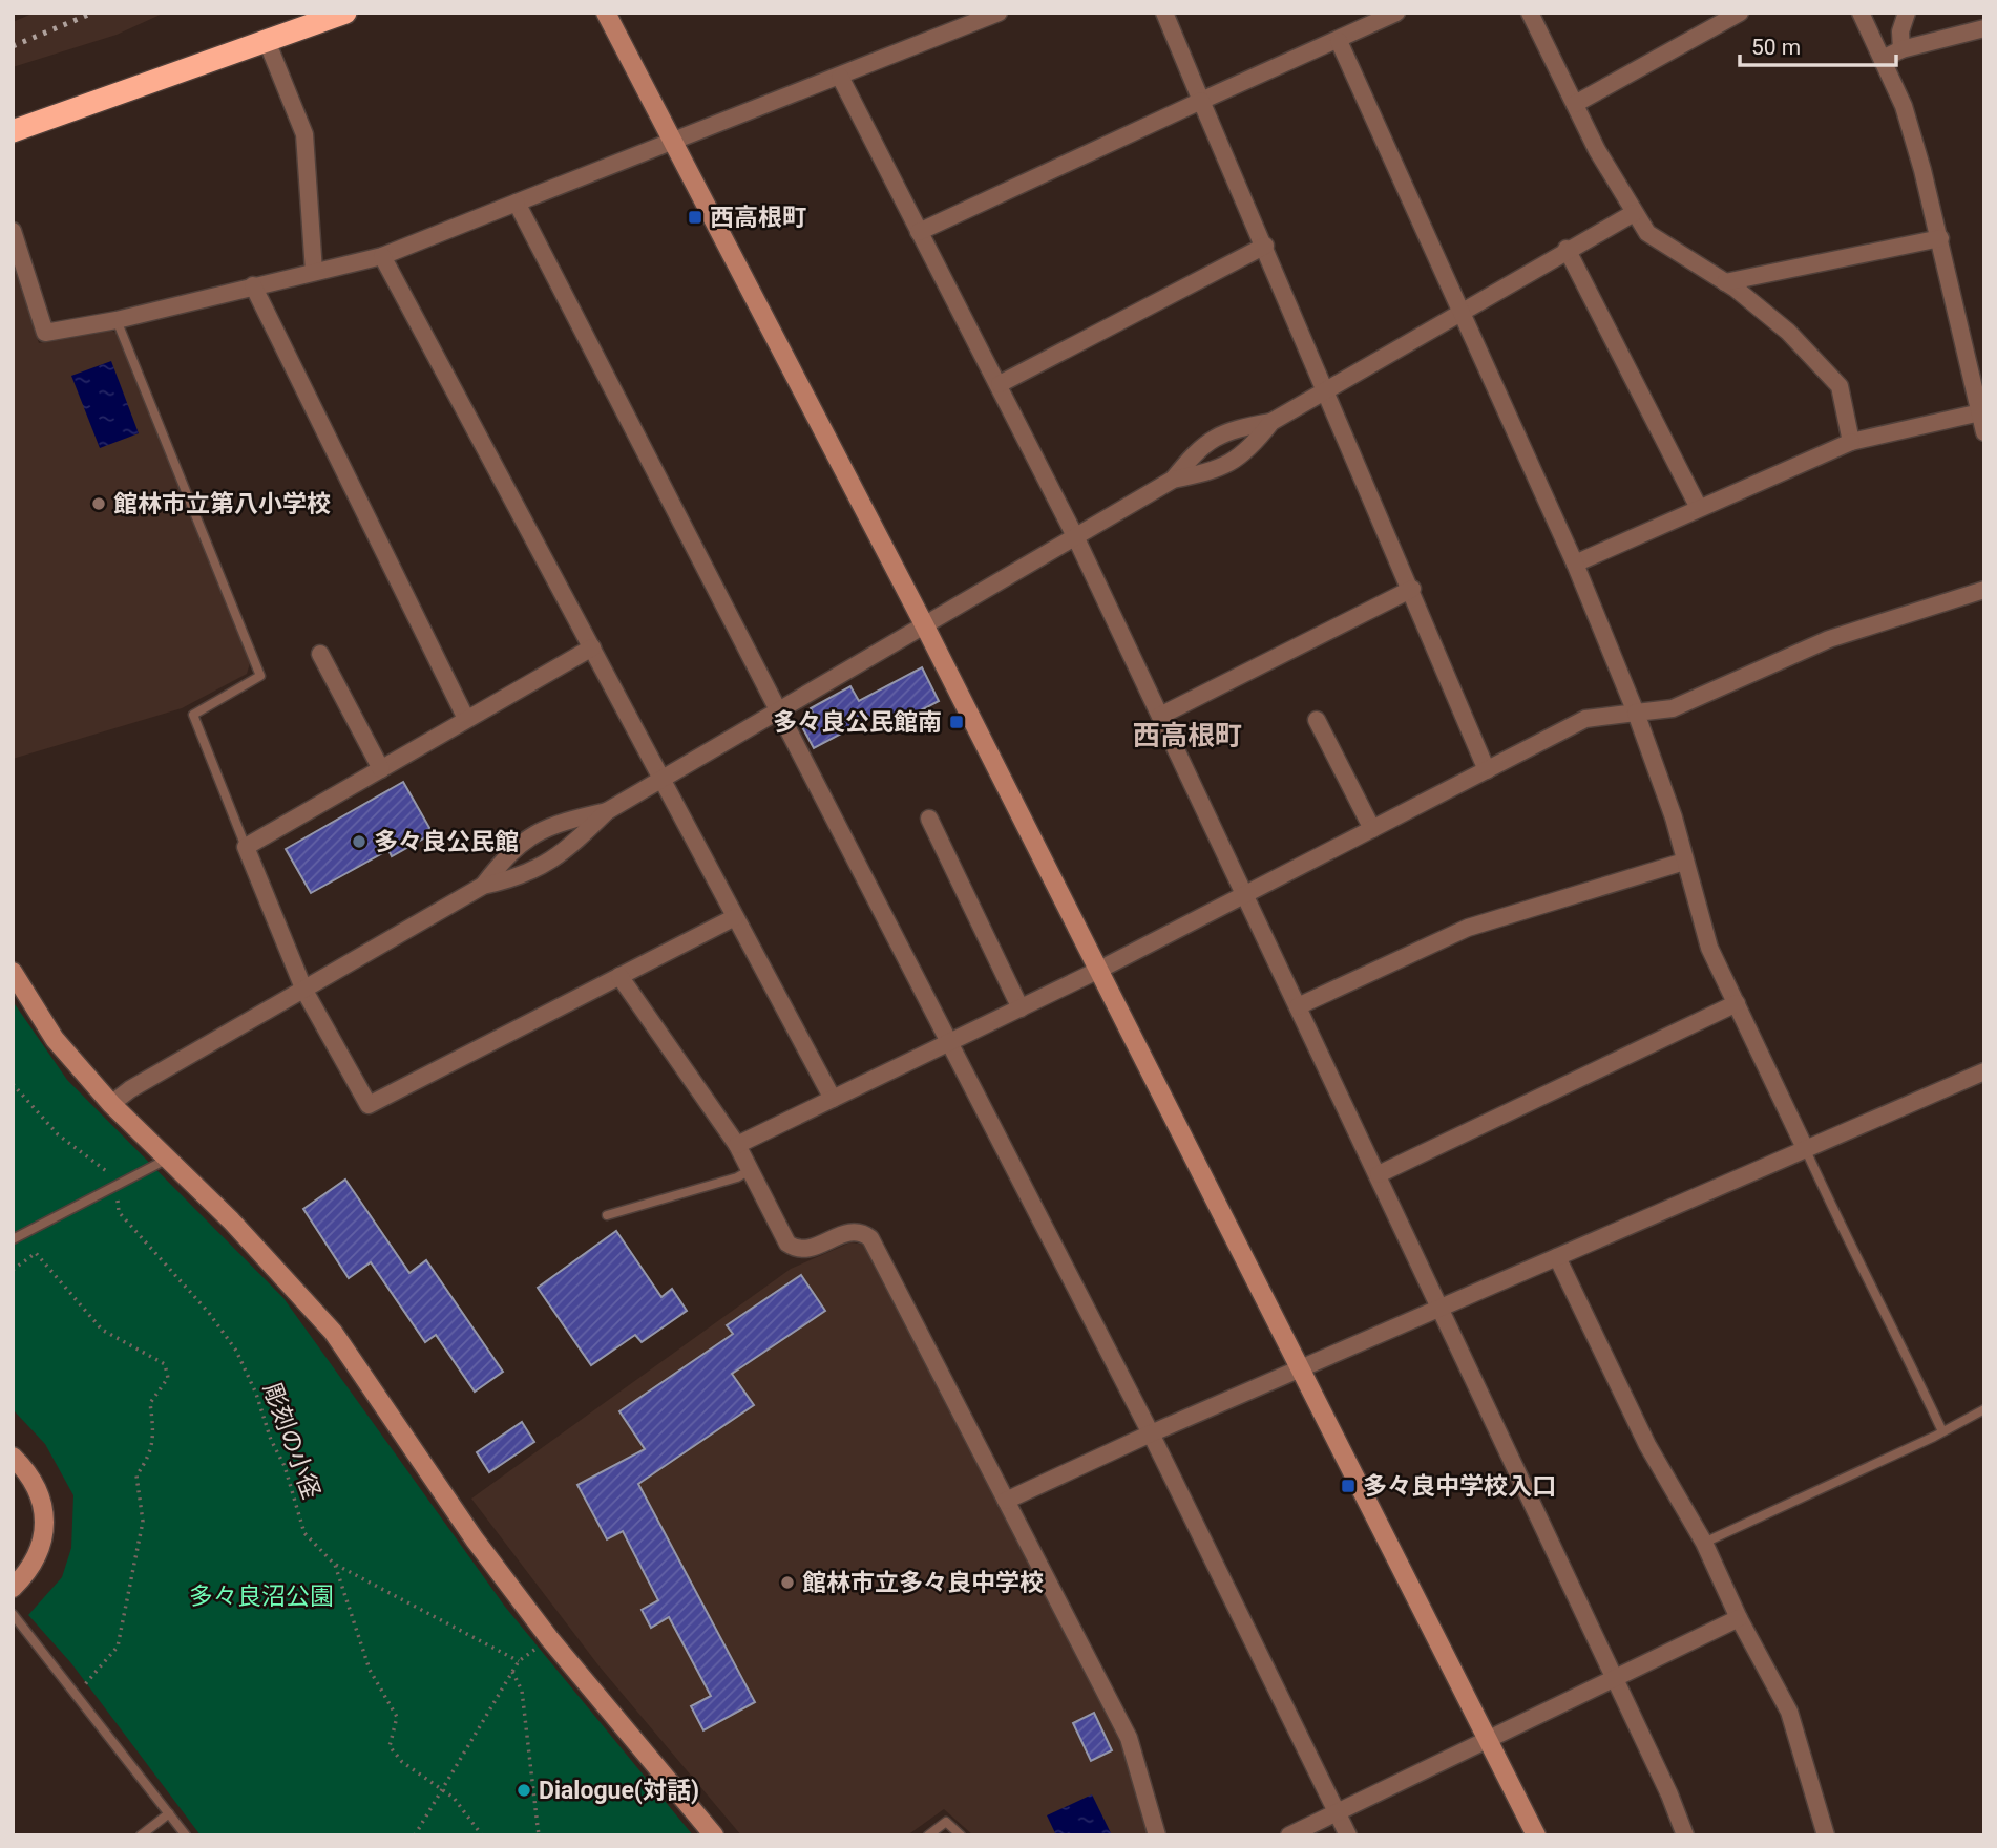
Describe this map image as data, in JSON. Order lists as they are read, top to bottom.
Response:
{
  "streets": {
    "path": ["彫刻の小径"]
  },
  "districts": ["西高根町"],
  "parks": ["多々良沼公園"],
  "places": {
    "transit": ["西高根町", "多々良公民館南", "多々良中学校入口"],
    "other": [
      "館林市立第八小学校",
      "多々良公民館",
      "館林市立多々良中学校",
      "Dialogue(対話)"
    ]
  },
  "scale_bar": "50 m"
}
